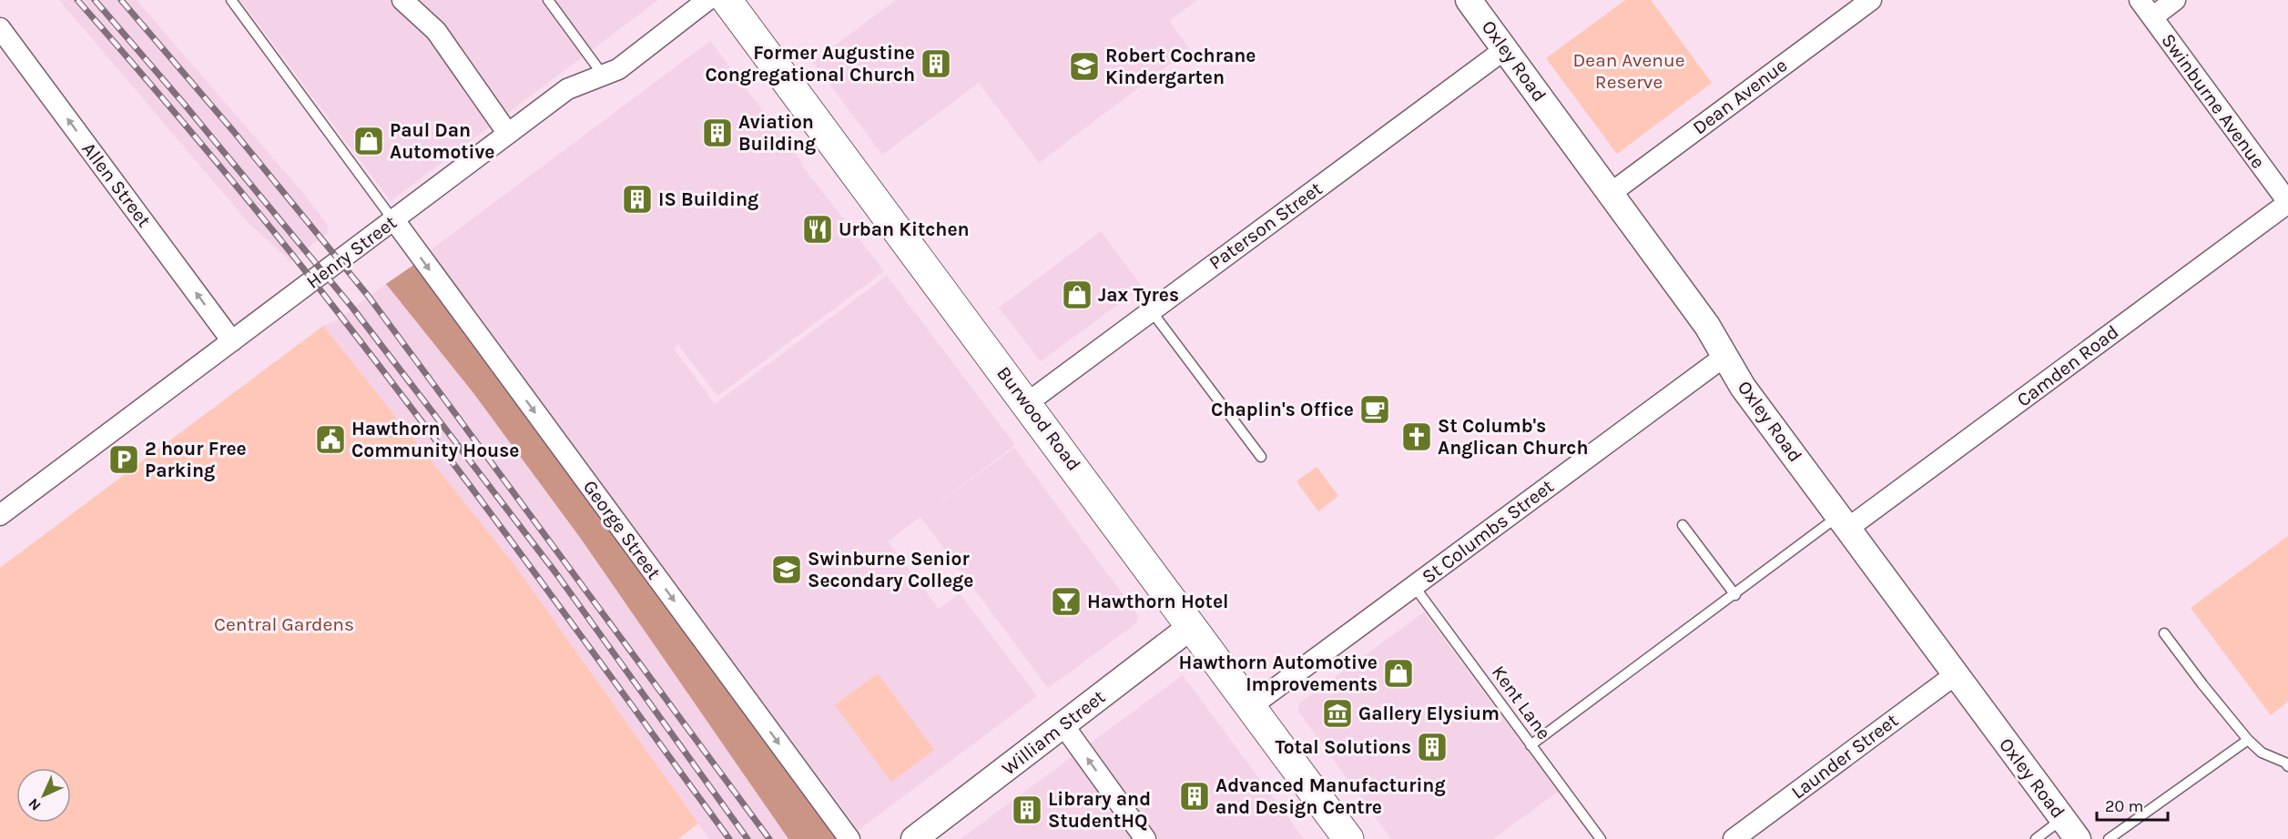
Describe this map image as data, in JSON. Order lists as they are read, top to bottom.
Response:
{
  "streets": {
    "main road": ["Burwood Road"],
    "street": [
      "Oxley Road",
      "Dean Avenue",
      "Swinburne Avenue",
      "Allen Street",
      "Paterson Street",
      "Henry Street",
      "Camden Road",
      "George Street",
      "St Columbs Street",
      "William Street",
      "Launder Street"
    ],
    "lane": ["Kent Lane"]
  },
  "crossings": [
    ["Oxley Road", "Dean Avenue"],
    ["Oxley Road", "Paterson Street"],
    ["Oxley Road", "Camden Road"],
    ["Oxley Road", "St Columbs Street"],
    ["Oxley Road", "Launder Street"],
    ["Swinburne Avenue", "Camden Road"],
    ["Allen Street", "Henry Street"],
    ["Paterson Street", "Burwood Road"],
    ["Henry Street", "George Street"],
    ["Burwood Road", "St Columbs Street"],
    ["Burwood Road", "William Street"],
    ["St Columbs Street", "Kent Lane"]
  ],
  "one_way": ["Allen Street", "George Street"],
  "parks": ["Dean Avenue Reserve", "Central Gardens"],
  "places": {
    "building": [
      "Former Augustine Congregational Church",
      "Aviation Building",
      "IS Building",
      "Total Solutions",
      "Advanced Manufacturing and Design Centre",
      "Library and StudentHQ"
    ],
    "school or university": ["Robert Cochrane Kindergarten", "Swinburne Senior Secondary College"],
    "shop": ["Paul Dan Automotive", "Jax Tyres", "Hawthorn Automotive Improvements"],
    "restaurant": ["Urban Kitchen"],
    "cafe": ["Chaplin's Office"],
    "church": ["St Columb's Anglican Church"],
    "public building": ["Hawthorn Community House"],
    "parking": ["2 hour Free Parking"],
    "bar": ["Hawthorn Hotel"],
    "museum": ["Gallery Elysium"]
  },
  "scale_bar": "20 m",
  "north": "bottom left"
}
